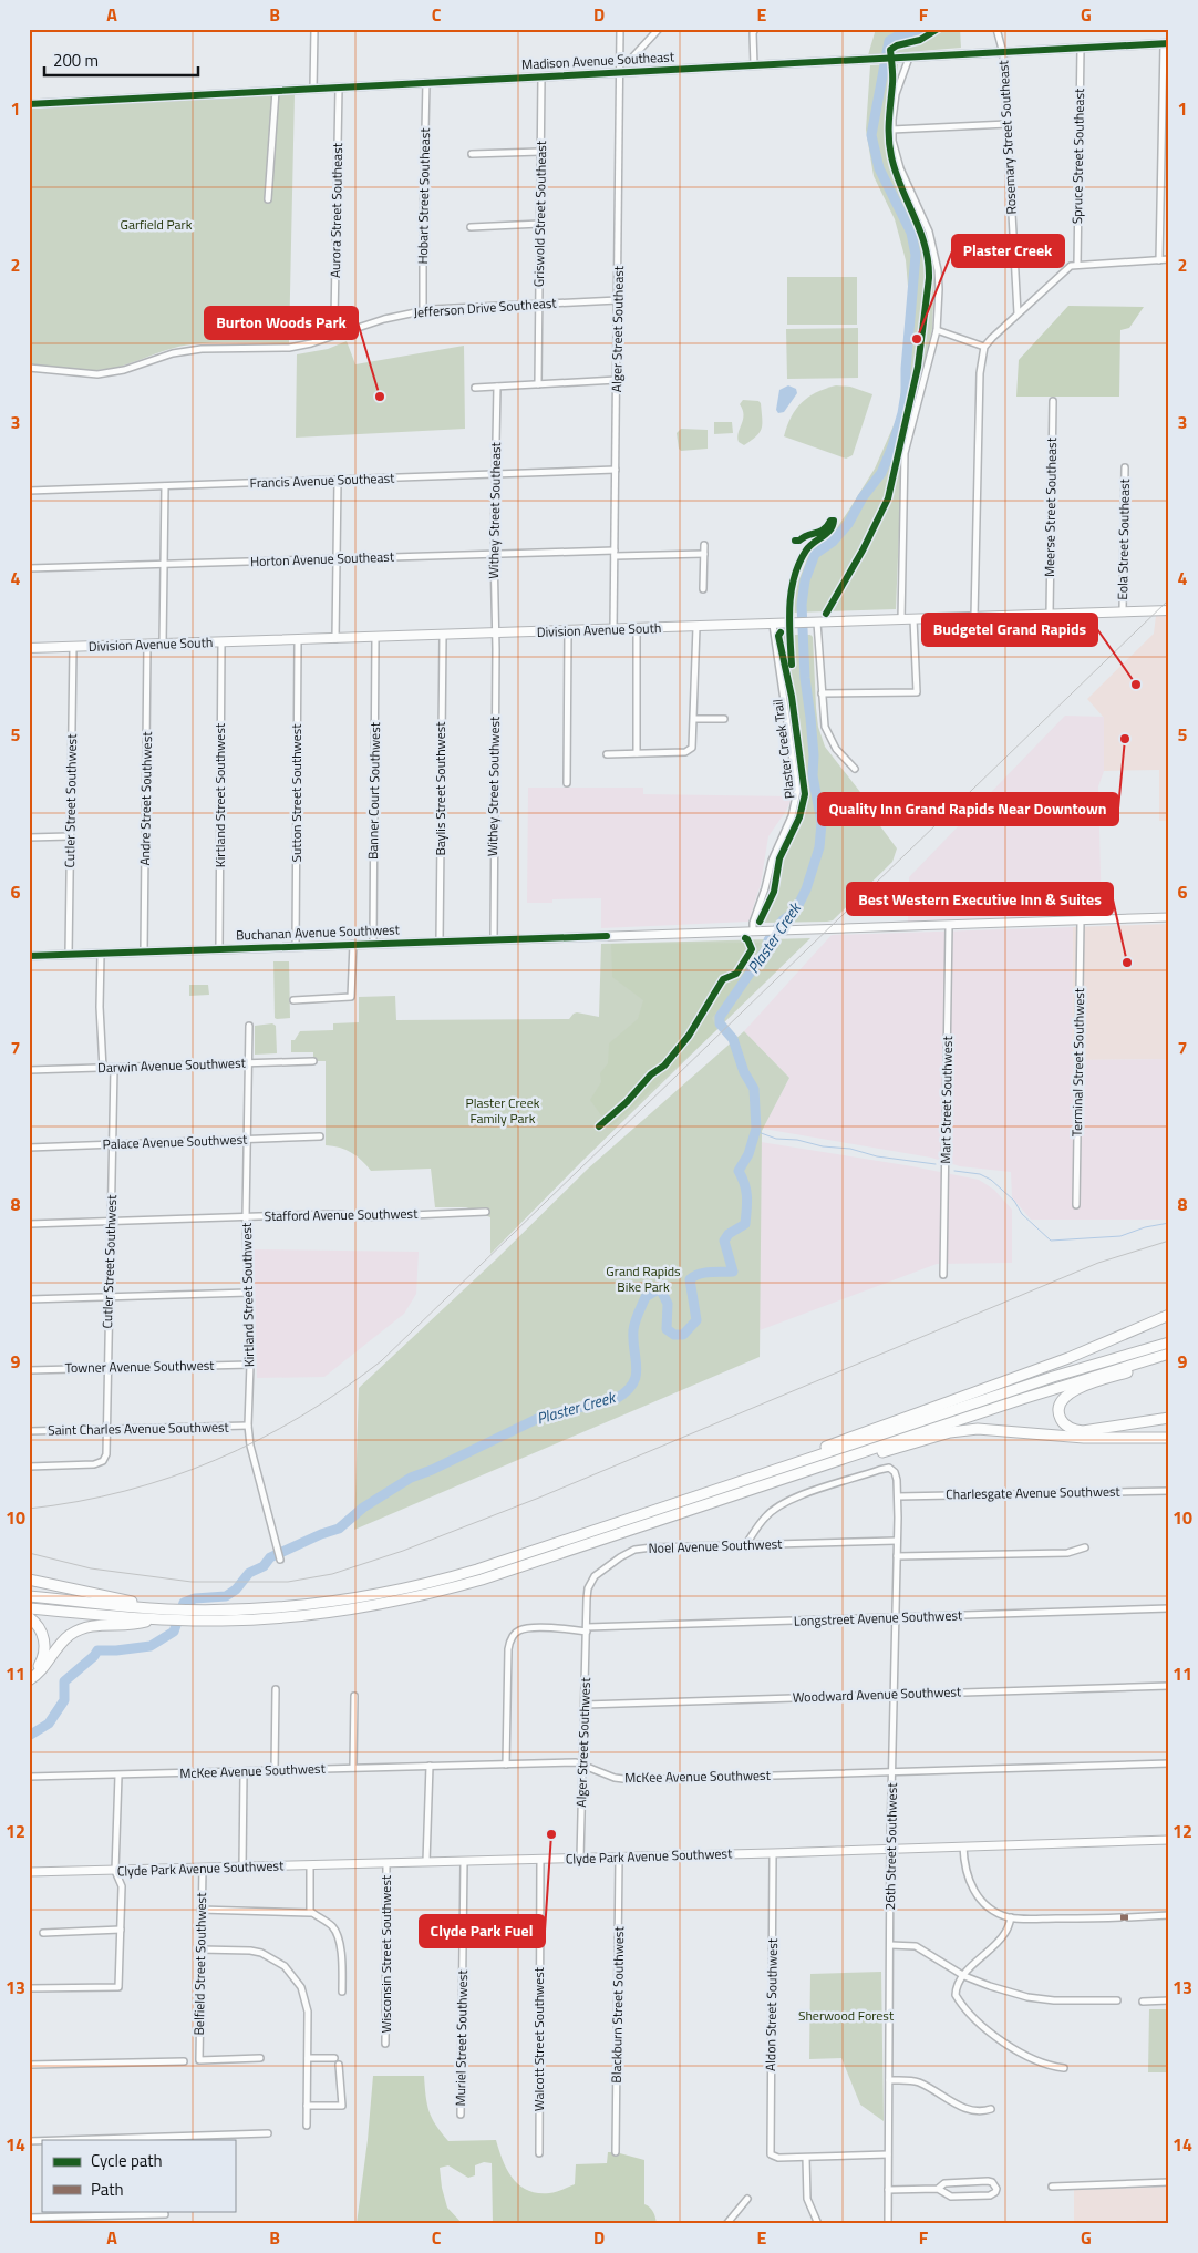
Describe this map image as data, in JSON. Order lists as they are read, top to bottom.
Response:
{
  "streets": {
    "main road": ["Division Avenue South"],
    "street": [
      "Madison Avenue Southeast",
      "Rosemary Street Southeast",
      "Spruce Street Southeast",
      "Hobart Street Southeast",
      "Aurora Street Southeast",
      "Griswold Street Southeast",
      "Jefferson Drive Southeast",
      "Alger Street Southeast",
      "Francis Avenue Southeast",
      "Meerse Street Southeast",
      "Withey Street Southeast",
      "Eola Street Southeast",
      "Horton Avenue Southeast",
      "Withey Street Southwest",
      "Baylis Street Southwest",
      "Banner Court Southwest",
      "Sutton Street Southwest",
      "Kirtland Street Southwest",
      "Andre Street Southwest",
      "Cutler Street Southwest",
      "Buchanan Avenue Southwest",
      "Terminal Street Southwest",
      "Darwin Avenue Southwest",
      "Mart Street Southwest",
      "Palace Avenue Southwest",
      "Stafford Avenue Southwest",
      "Towner Avenue Southwest",
      "Saint Charles Avenue Southwest",
      "Charlesgate Avenue Southwest",
      "Noel Avenue Southwest",
      "Longstreet Avenue Southwest",
      "Woodward Avenue Southwest",
      "Alger Street Southwest",
      "McKee Avenue Southwest",
      "26th Street Southwest",
      "Clyde Park Avenue Southwest",
      "Wisconsin Street Southwest",
      "Belfield Street Southwest",
      "Blackburn Street Southwest",
      "Aldon Street Southwest",
      "Muriel Street Southwest",
      "Walcott Street Southwest"
    ],
    "cycle path": ["Plaster Creek Trail"]
  },
  "crossings": [
    ["Madison Avenue Southeast", "Rosemary Street Southeast"],
    ["Madison Avenue Southeast", "Spruce Street Southeast"],
    ["Madison Avenue Southeast", "Hobart Street Southeast"],
    ["Madison Avenue Southeast", "Aurora Street Southeast"],
    ["Madison Avenue Southeast", "Griswold Street Southeast"],
    ["Madison Avenue Southeast", "Alger Street Southeast"],
    ["Hobart Street Southeast", "Jefferson Drive Southeast"],
    ["Aurora Street Southeast", "Jefferson Drive Southeast"],
    ["Griswold Street Southeast", "Jefferson Drive Southeast"],
    ["Jefferson Drive Southeast", "Alger Street Southeast"],
    ["Alger Street Southeast", "Francis Avenue Southeast"],
    ["Alger Street Southeast", "Horton Avenue Southeast"],
    ["Alger Street Southeast", "Division Avenue South"],
    ["Francis Avenue Southeast", "Withey Street Southeast"],
    ["Meerse Street Southeast", "Division Avenue South"],
    ["Withey Street Southeast", "Horton Avenue Southeast"],
    ["Withey Street Southeast", "Division Avenue South"],
    ["Withey Street Southeast", "Withey Street Southwest"],
    ["Eola Street Southeast", "Division Avenue South"],
    ["Division Avenue South", "Withey Street Southwest"],
    ["Division Avenue South", "Baylis Street Southwest"],
    ["Division Avenue South", "Banner Court Southwest"],
    ["Division Avenue South", "Sutton Street Southwest"],
    ["Division Avenue South", "Kirtland Street Southwest"],
    ["Division Avenue South", "Andre Street Southwest"],
    ["Division Avenue South", "Cutler Street Southwest"],
    ["Withey Street Southwest", "Buchanan Avenue Southwest"],
    ["Baylis Street Southwest", "Buchanan Avenue Southwest"],
    ["Banner Court Southwest", "Buchanan Avenue Southwest"],
    ["Sutton Street Southwest", "Buchanan Avenue Southwest"],
    ["Kirtland Street Southwest", "Buchanan Avenue Southwest"],
    ["Kirtland Street Southwest", "Darwin Avenue Southwest"],
    ["Kirtland Street Southwest", "Palace Avenue Southwest"],
    ["Kirtland Street Southwest", "Stafford Avenue Southwest"],
    ["Kirtland Street Southwest", "Towner Avenue Southwest"],
    ["Kirtland Street Southwest", "Saint Charles Avenue Southwest"],
    ["Andre Street Southwest", "Buchanan Avenue Southwest"],
    ["Cutler Street Southwest", "Buchanan Avenue Southwest"],
    ["Cutler Street Southwest", "Darwin Avenue Southwest"],
    ["Cutler Street Southwest", "Palace Avenue Southwest"],
    ["Cutler Street Southwest", "Stafford Avenue Southwest"],
    ["Cutler Street Southwest", "Towner Avenue Southwest"],
    ["Cutler Street Southwest", "Saint Charles Avenue Southwest"],
    ["Buchanan Avenue Southwest", "Terminal Street Southwest"],
    ["Buchanan Avenue Southwest", "Mart Street Southwest"],
    ["Charlesgate Avenue Southwest", "26th Street Southwest"],
    ["Noel Avenue Southwest", "Longstreet Avenue Southwest"],
    ["Noel Avenue Southwest", "Alger Street Southwest"],
    ["Noel Avenue Southwest", "26th Street Southwest"],
    ["Longstreet Avenue Southwest", "Alger Street Southwest"],
    ["Longstreet Avenue Southwest", "McKee Avenue Southwest"],
    ["Longstreet Avenue Southwest", "26th Street Southwest"],
    ["Woodward Avenue Southwest", "Alger Street Southwest"],
    ["Woodward Avenue Southwest", "26th Street Southwest"],
    ["Alger Street Southwest", "McKee Avenue Southwest"],
    ["Alger Street Southwest", "Clyde Park Avenue Southwest"],
    ["McKee Avenue Southwest", "26th Street Southwest"],
    ["26th Street Southwest", "Clyde Park Avenue Southwest"],
    ["Clyde Park Avenue Southwest", "Wisconsin Street Southwest"],
    ["Clyde Park Avenue Southwest", "Belfield Street Southwest"],
    ["Clyde Park Avenue Southwest", "Blackburn Street Southwest"],
    ["Clyde Park Avenue Southwest", "Aldon Street Southwest"],
    ["Clyde Park Avenue Southwest", "Muriel Street Southwest"],
    ["Clyde Park Avenue Southwest", "Walcott Street Southwest"]
  ],
  "water": ["Plaster Creek"],
  "parks": [
    "Garfield Park",
    "Plaster Creek Family Park",
    "Grand Rapids Bike Park",
    "Sherwood Forest"
  ],
  "places": [
    "Plaster Creek",
    "Burton Woods Park",
    "Budgetel Grand Rapids",
    "Quality Inn Grand Rapids Near Downtown",
    "Best Western Executive Inn & Suites",
    "Clyde Park Fuel"
  ],
  "legend": ["Cycle path", "Path"],
  "scale_bar": "200 m",
  "grid": {
    "columns": [
      "A",
      "B",
      "C",
      "D",
      "E",
      "F",
      "G"
    ],
    "rows": [
      "1",
      "2",
      "3",
      "4",
      "5",
      "6",
      "7",
      "8",
      "9",
      "10",
      "11",
      "12",
      "13",
      "14"
    ]
  }
}
